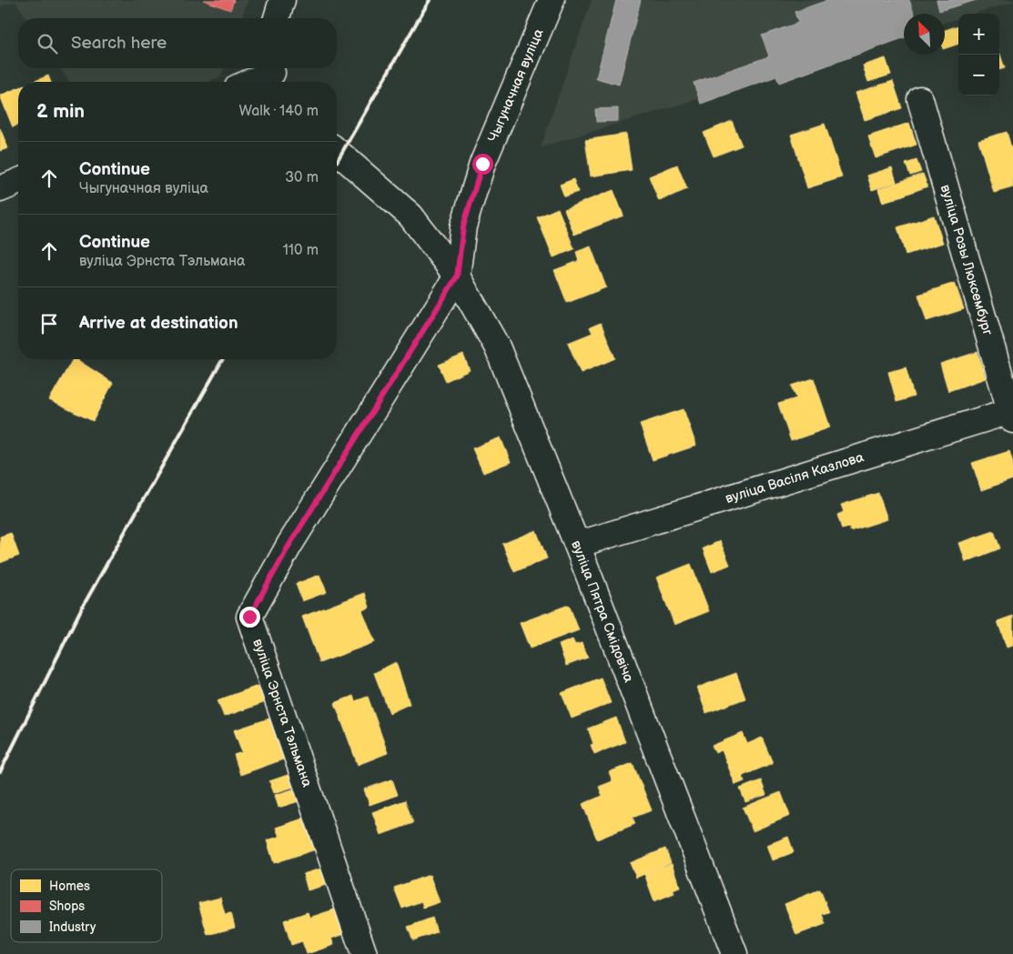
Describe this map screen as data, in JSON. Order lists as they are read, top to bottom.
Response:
{
  "streets": {
    "street": [
      "Чыгуначная вуліца",
      "вуліца Розы Люксембург",
      "вуліца Васіля Казлова",
      "вуліца Пятра Смідовіча",
      "вуліца Эрнста Тэльмана"
    ]
  },
  "crossings": [
    ["Чыгуначная вуліца", "вуліца Пятра Смідовіча"],
    ["Чыгуначная вуліца", "вуліца Эрнста Тэльмана"],
    ["вуліца Розы Люксембург", "вуліца Васіля Казлова"],
    ["вуліца Васіля Казлова", "вуліца Пятра Смідовіча"],
    ["вуліца Пятра Смідовіча", "вуліца Эрнста Тэльмана"]
  ],
  "legend": ["Homes", "Shops", "Industry"],
  "north": "top left",
  "page": {
    "map_buttons": ["+", "−"],
    "search": "Search here",
    "heading": ["2 min", "Walk · 140 m"],
    "list": [
      ["Continue", "Чыгуначная вуліца", "30 m"],
      ["Continue", "вуліца Эрнста Тэльмана", "110 m"],
      "Arrive at destination"
    ]
  }
}
